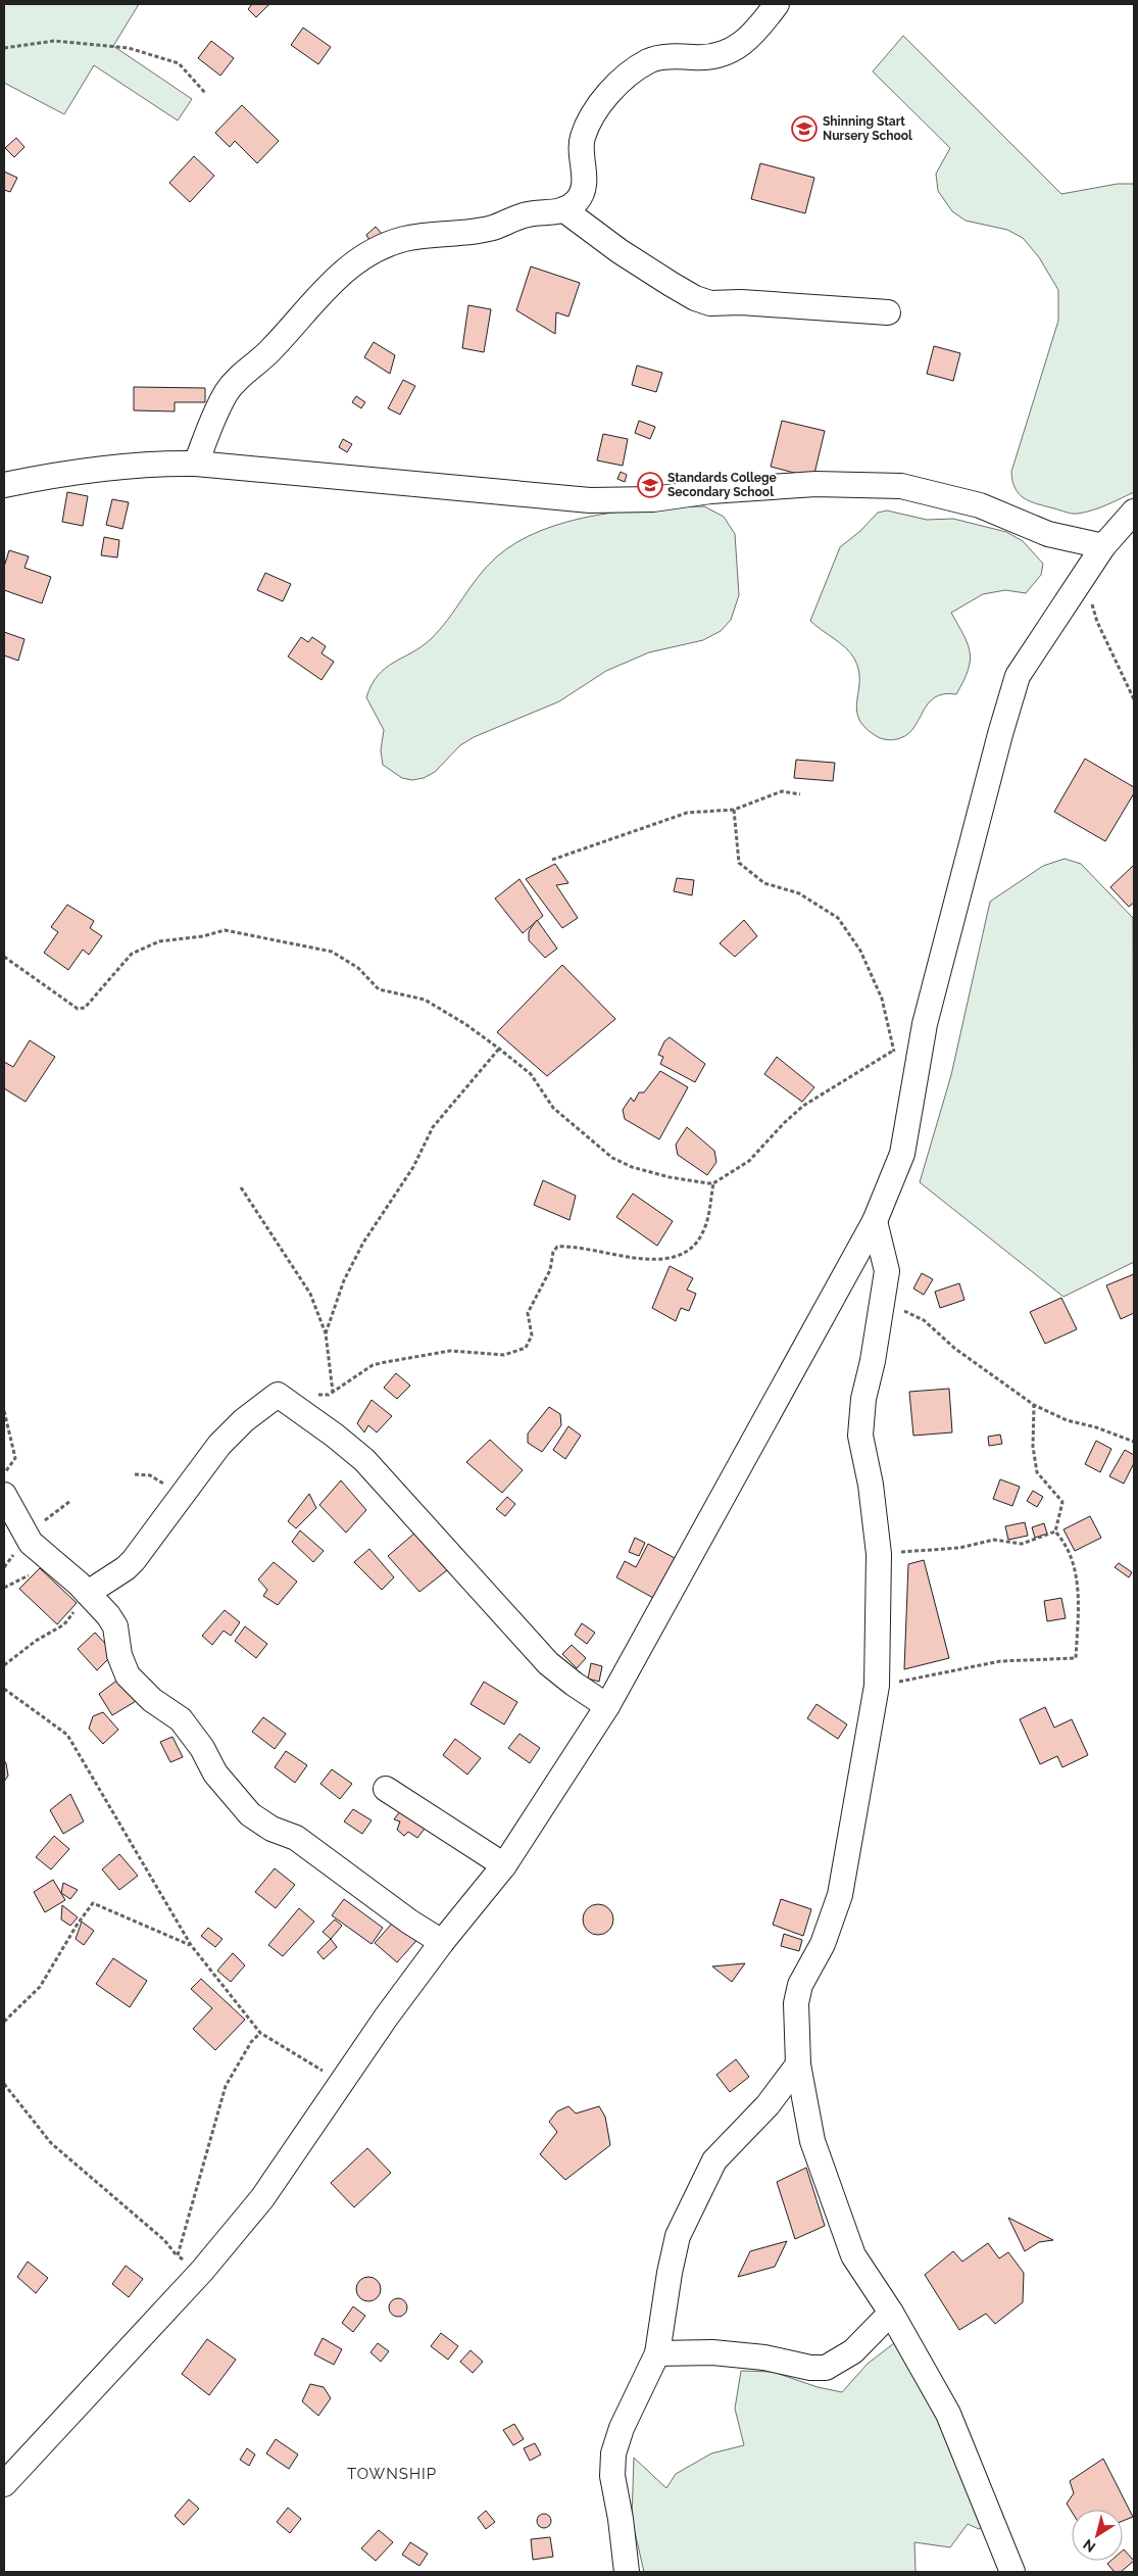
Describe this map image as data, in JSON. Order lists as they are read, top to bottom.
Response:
{
  "districts": ["TOWNSHIP"],
  "places": {
    "school or university": ["Shinning Start Nursery School", "Standards College Secondary School"]
  },
  "north": "bottom left"
}
